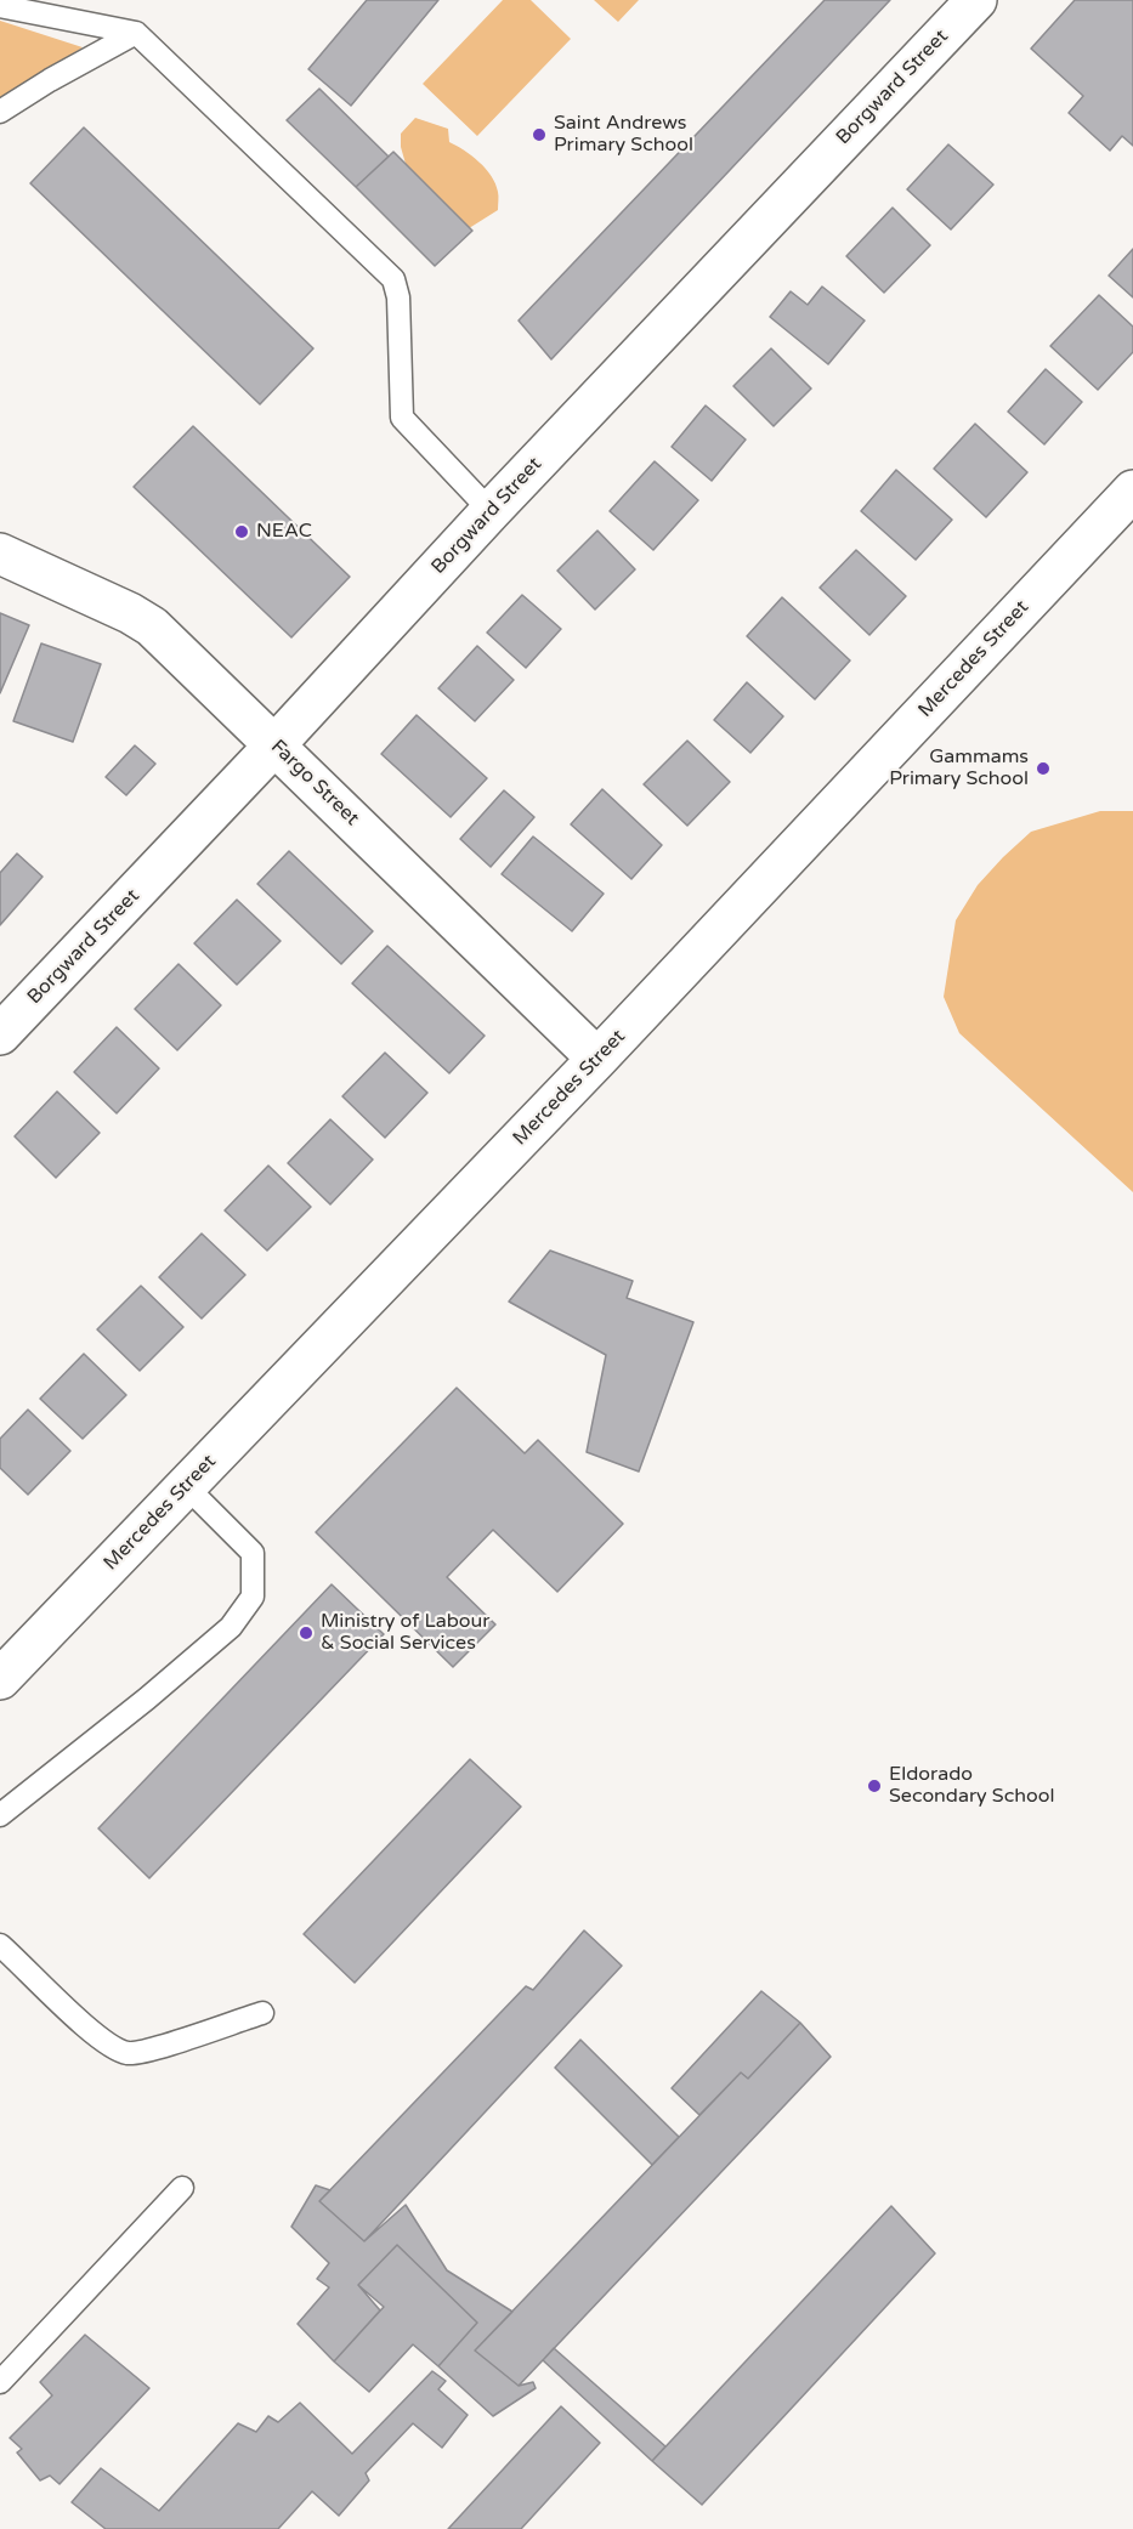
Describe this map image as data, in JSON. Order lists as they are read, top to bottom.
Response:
{
  "streets": {
    "street": ["Borgward Street", "Mercedes Street", "Fargo Street"]
  },
  "crossings": [
    ["Borgward Street", "Fargo Street"],
    ["Mercedes Street", "Fargo Street"]
  ],
  "places": [
    "Saint Andrews Primary School",
    "NEAC",
    "Gammams Primary School",
    "Ministry of Labour & Social Services",
    "Eldorado Secondary School"
  ]
}
